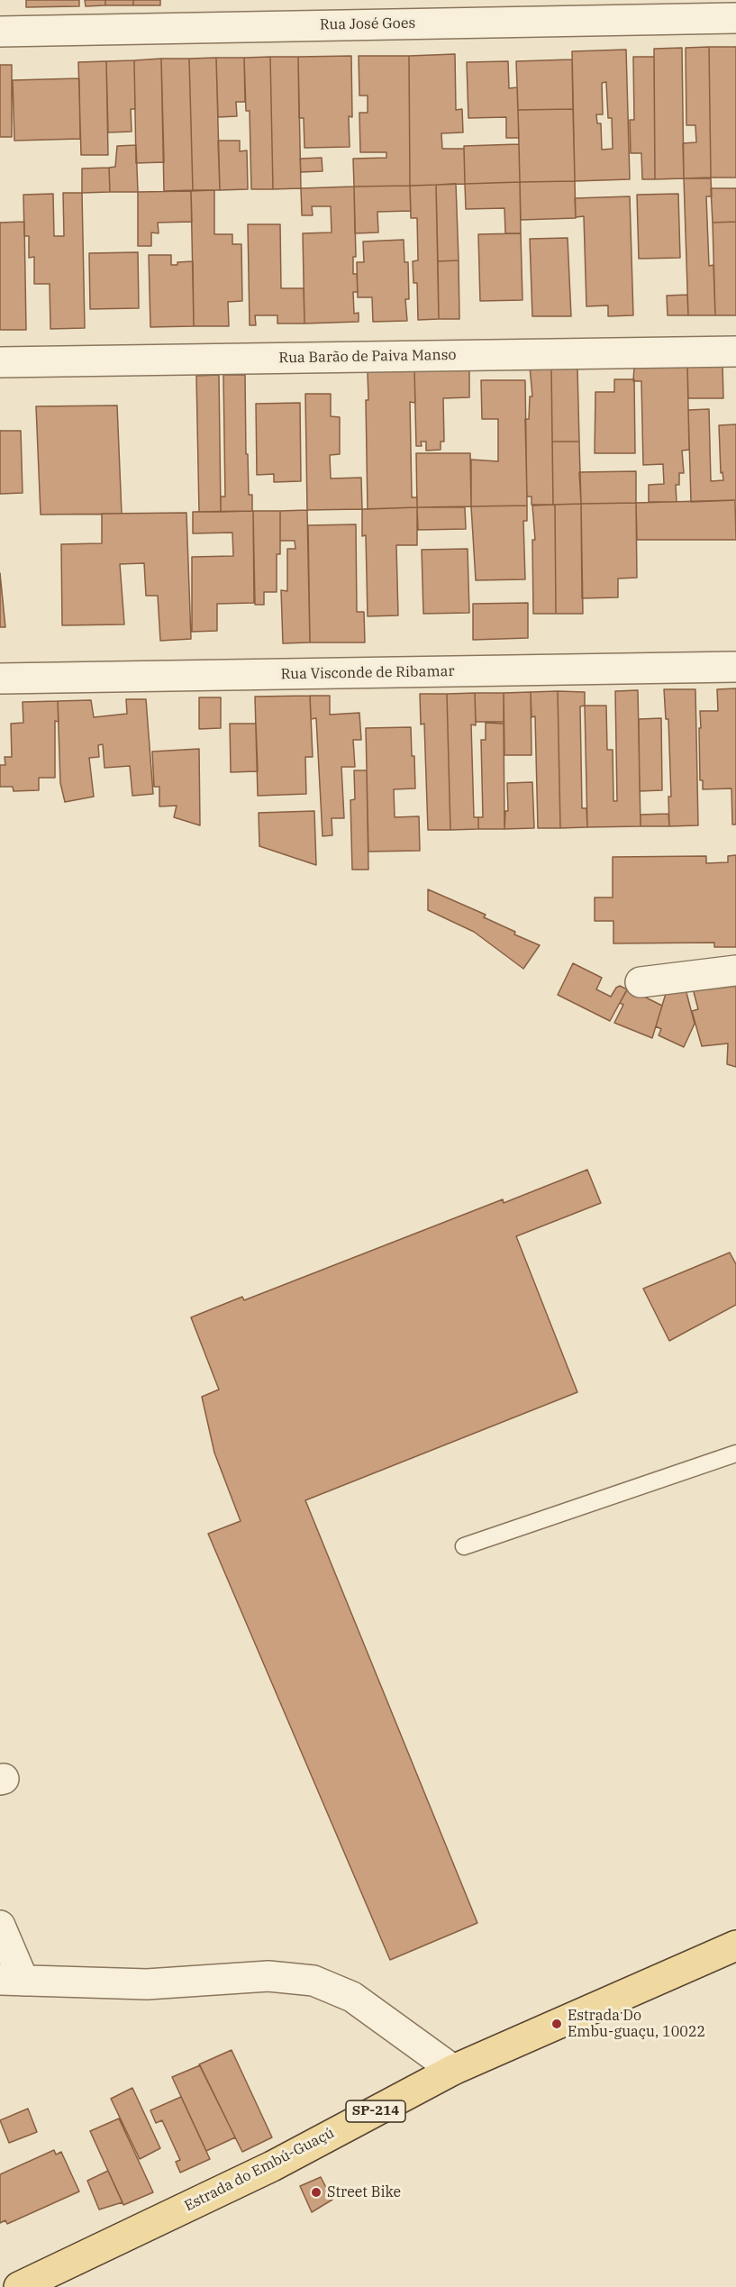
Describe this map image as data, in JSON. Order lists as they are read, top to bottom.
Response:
{
  "streets": {
    "main road": ["SP-214", "Estrada do Embú-Guaçú"],
    "street": ["Rua José Goes", "Rua Barão de Paiva Manso", "Rua Visconde de Ribamar"]
  },
  "places": ["Estrada Do Embu-guaçu, 10022", "Street Bike"]
}
